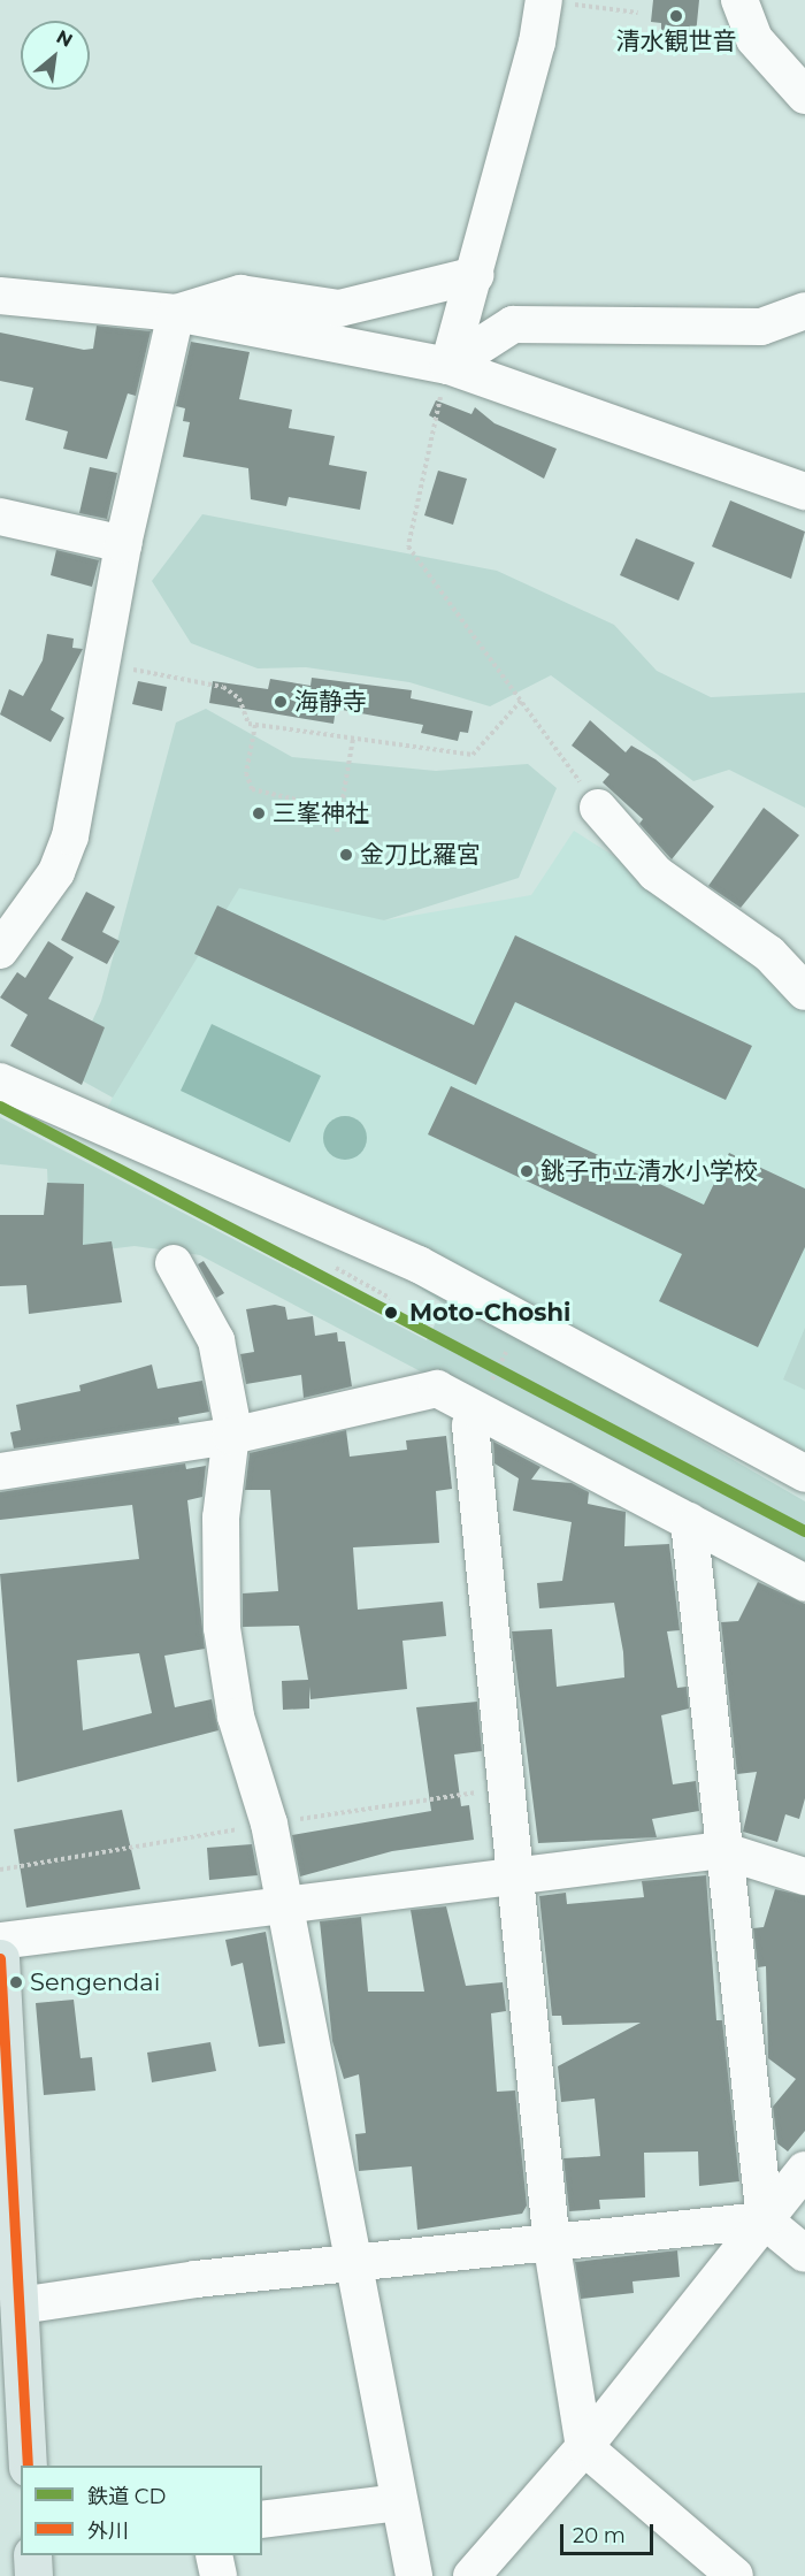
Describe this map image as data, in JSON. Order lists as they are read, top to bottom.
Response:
{
  "places": [
    "清水観世音",
    "海静寺",
    "三峯神社",
    "金刀比羅宮",
    "銚子市立清水小学校",
    "Moto-Choshi",
    "Sengendai"
  ],
  "lines": ["rail line CD", "transit line 外川"],
  "legend": ["鉄道 CD", "外川"],
  "scale_bar": "20 m",
  "north": "top right"
}
